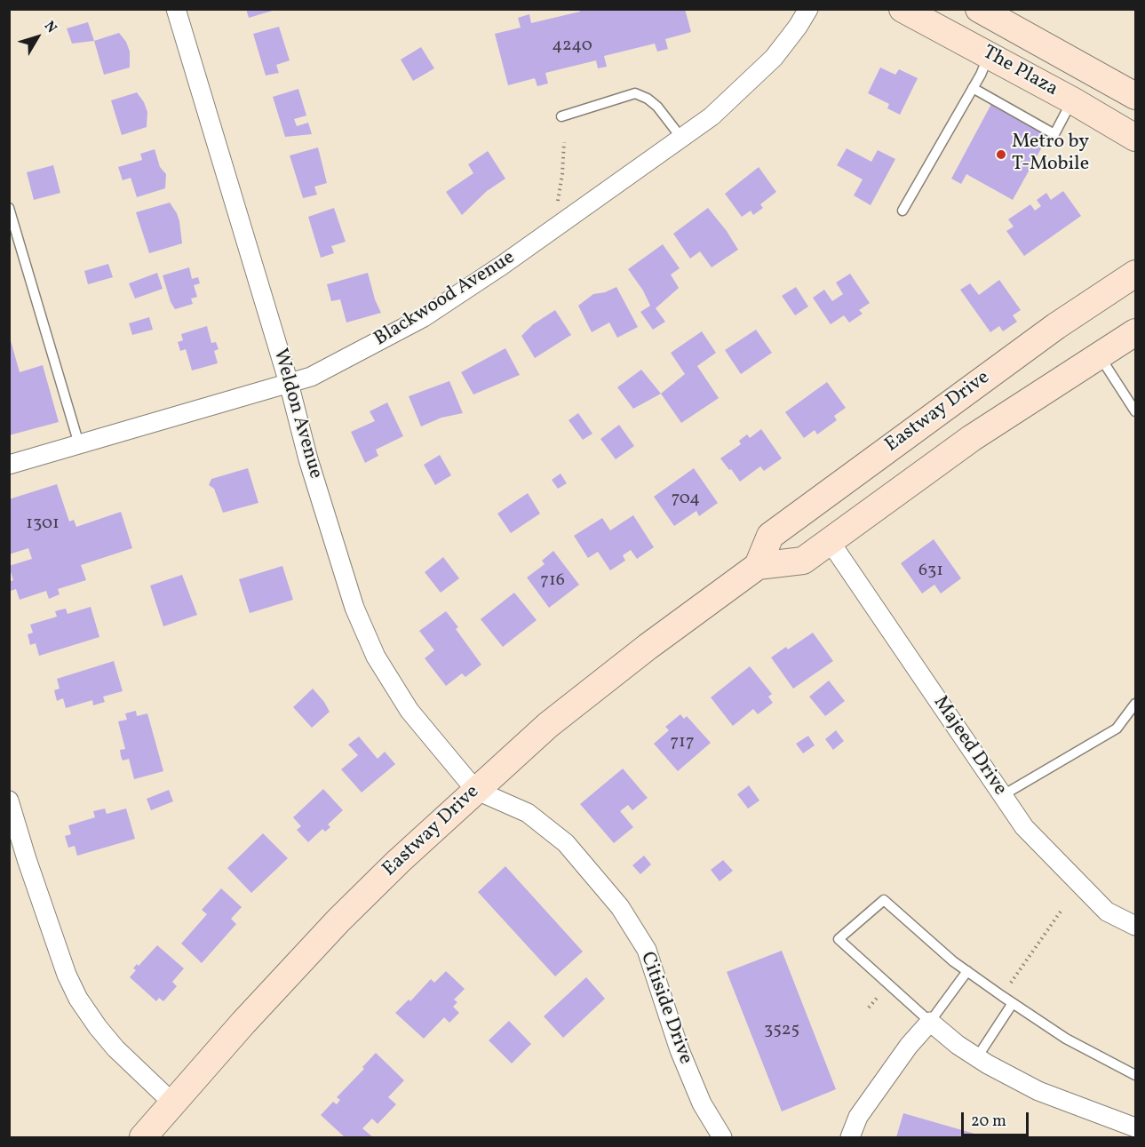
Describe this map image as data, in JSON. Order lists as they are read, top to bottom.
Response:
{
  "streets": {
    "main road": ["The Plaza", "Eastway Drive"],
    "street": [
      "Blackwood Avenue",
      "Weldon Avenue",
      "Majeed Drive",
      "Citiside Drive"
    ]
  },
  "crossings": [
    ["Blackwood Avenue", "Weldon Avenue"],
    ["Eastway Drive", "Weldon Avenue"],
    ["Eastway Drive", "Majeed Drive"],
    ["Eastway Drive", "Citiside Drive"],
    ["Weldon Avenue", "Citiside Drive"]
  ],
  "places": ["Metro by T-Mobile"],
  "house_numbers": [
    "4240",
    "704",
    "1301",
    "631",
    "716",
    "717",
    "3525"
  ],
  "scale_bar": "20 m",
  "north": "top right"
}
